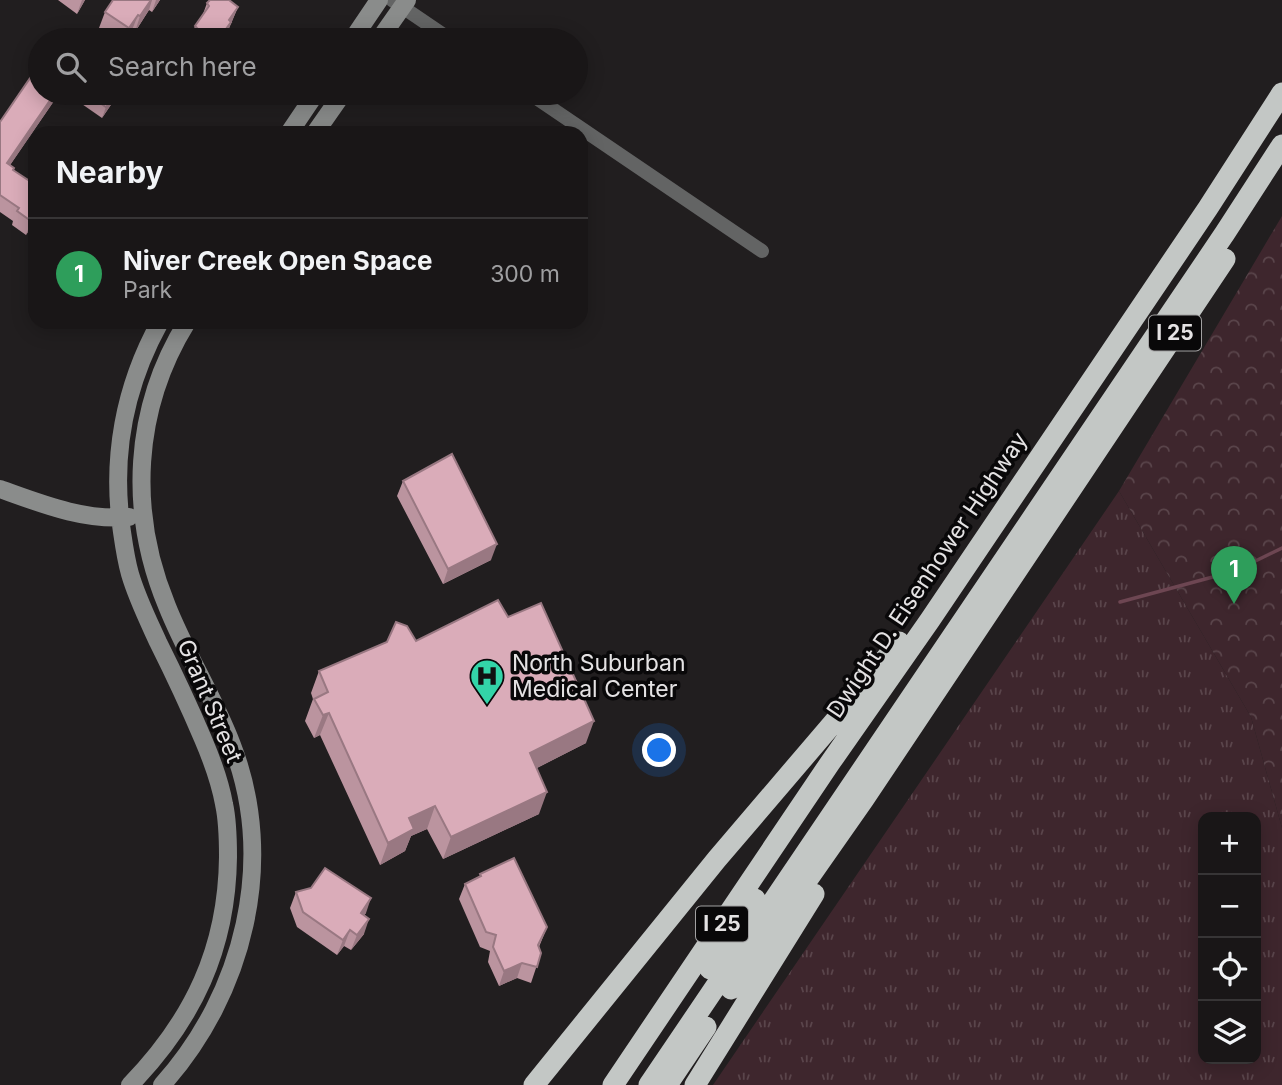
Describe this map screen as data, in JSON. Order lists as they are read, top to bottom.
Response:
{
  "streets": {
    "highway": ["I 25", "Dwight D. Eisenhower Highway"],
    "street": ["Grant Street"]
  },
  "places": {
    "hospital": ["North Suburban Medical Center"]
  },
  "page": {
    "search": "Search here",
    "heading": "Nearby",
    "list": [
      {
        "mark": "1",
        "name": "Niver Creek Open Space",
        "note": "Park",
        "value": "300 m"
      }
    ],
    "pins": "1",
    "map_buttons": ["+", "−"]
  }
}
